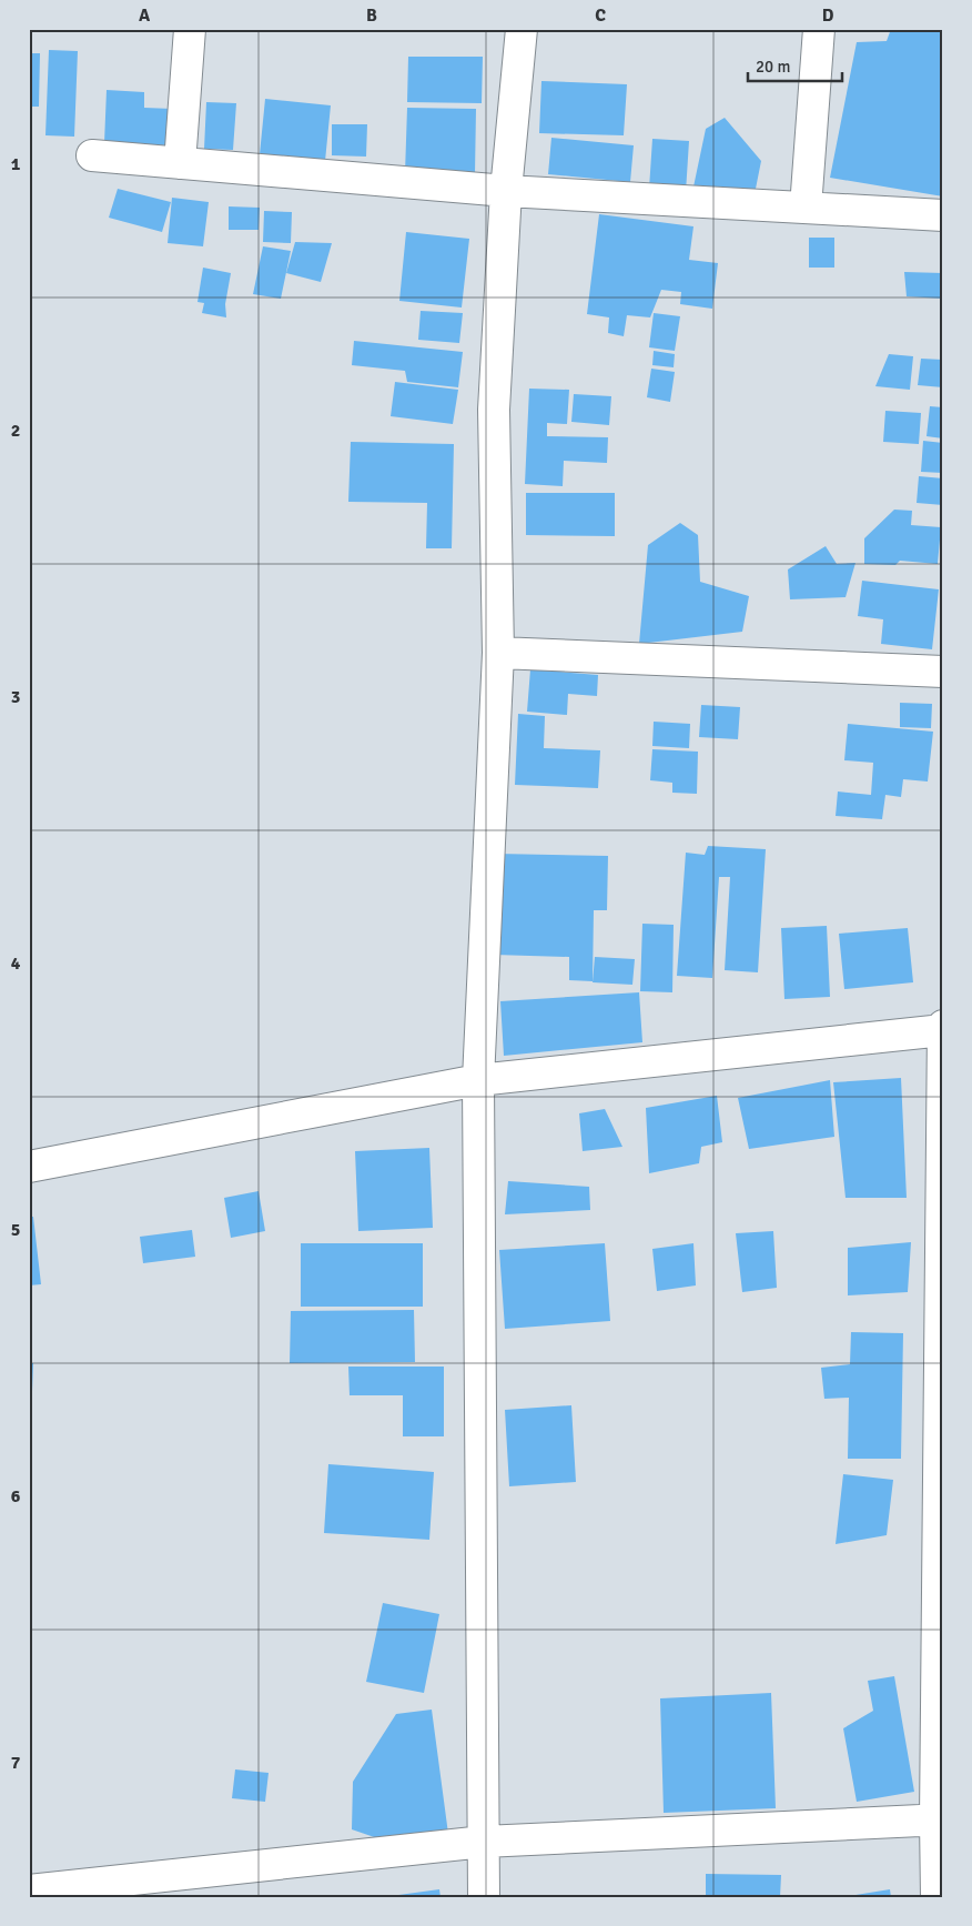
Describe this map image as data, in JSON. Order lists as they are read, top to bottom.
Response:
{
  "scale_bar": "20 m",
  "grid": {
    "columns": [
      "A",
      "B",
      "C",
      "D"
    ],
    "rows": [
      "1",
      "2",
      "3",
      "4",
      "5",
      "6",
      "7"
    ]
  }
}
